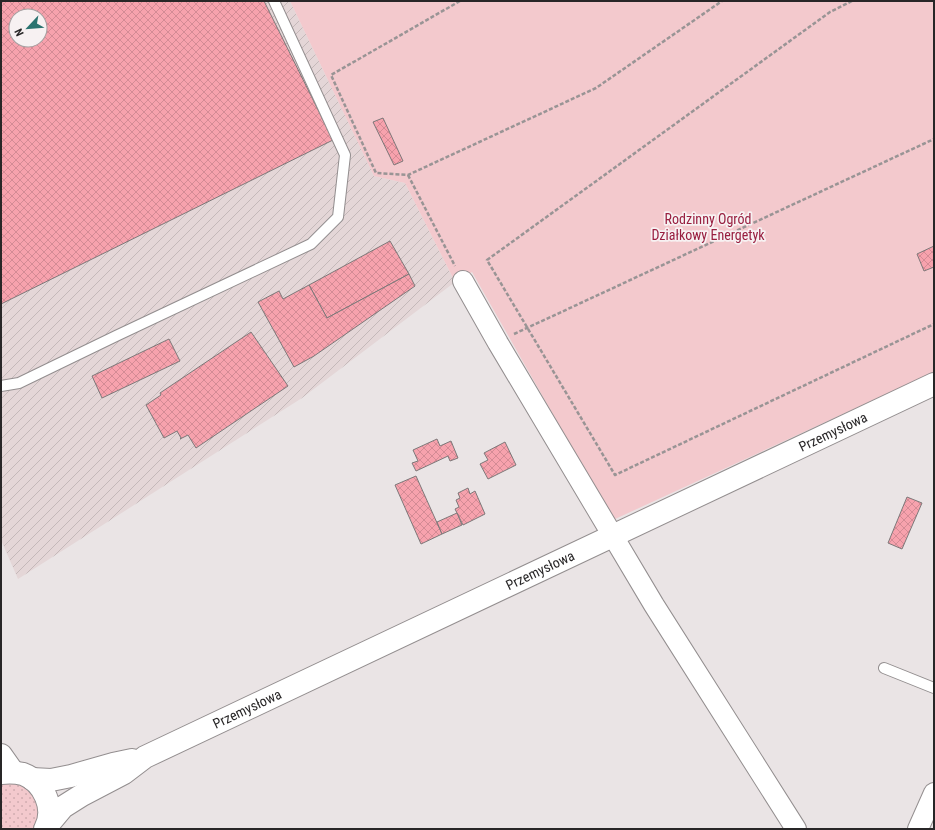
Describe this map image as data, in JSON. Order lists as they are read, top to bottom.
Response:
{
  "streets": {
    "main road": ["Przemysłowa"]
  },
  "parks": ["Rodzinny Ogród Działkowy Energetyk"],
  "north": "bottom left"
}
